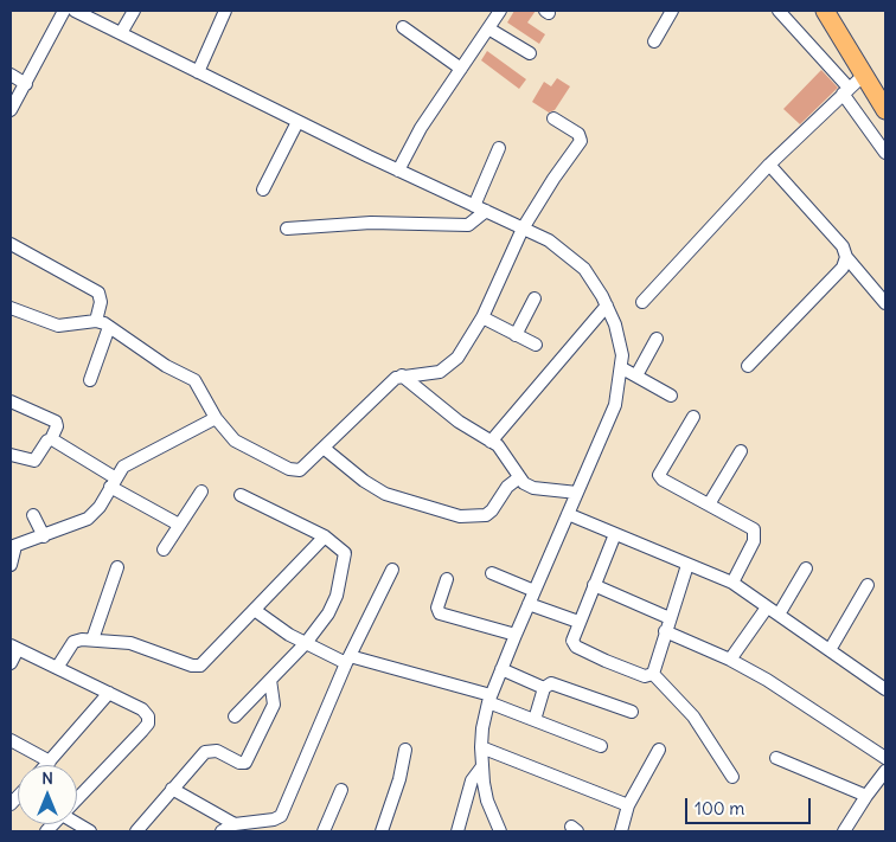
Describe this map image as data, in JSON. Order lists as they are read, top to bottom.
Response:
{
  "scale_bar": "100 m",
  "north": "top"
}
